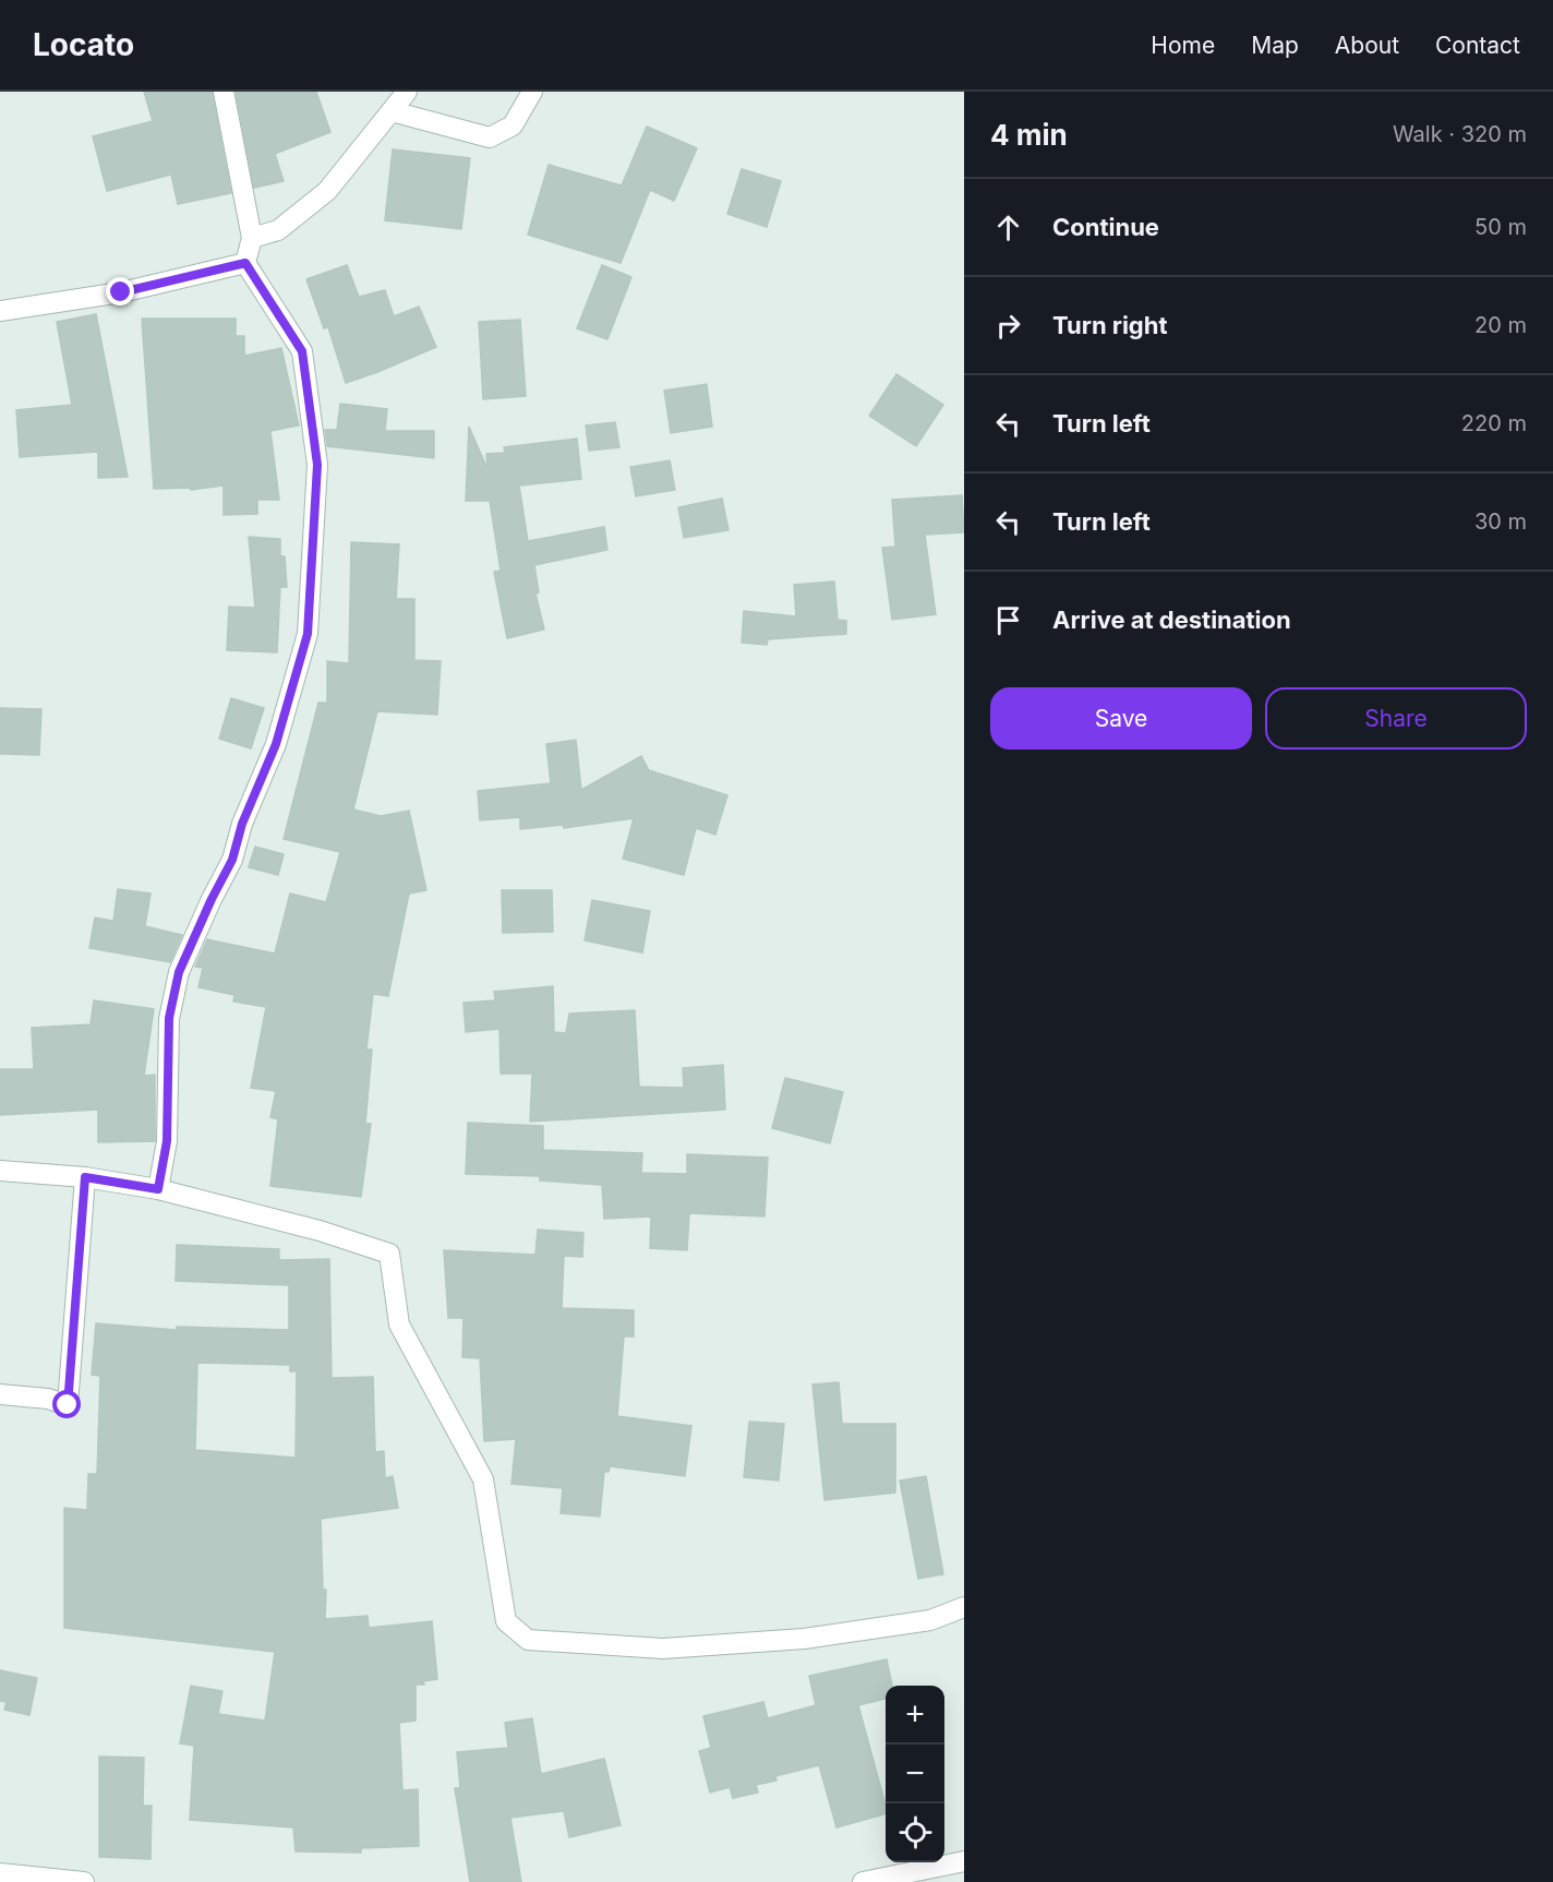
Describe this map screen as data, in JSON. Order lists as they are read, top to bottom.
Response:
{
  "page": {
    "header": "Locato",
    "nav": [
      "Home",
      "Map",
      "About",
      "Contact"
    ],
    "heading": ["4 min", "Walk · 320 m"],
    "list": [
      ["Continue", "50 m"],
      ["Turn right", "20 m"],
      ["Turn left", "220 m"],
      ["Turn left", "30 m"],
      "Arrive at destination"
    ],
    "buttons": ["Save", "Share"],
    "map_buttons": ["+", "−"]
  }
}
